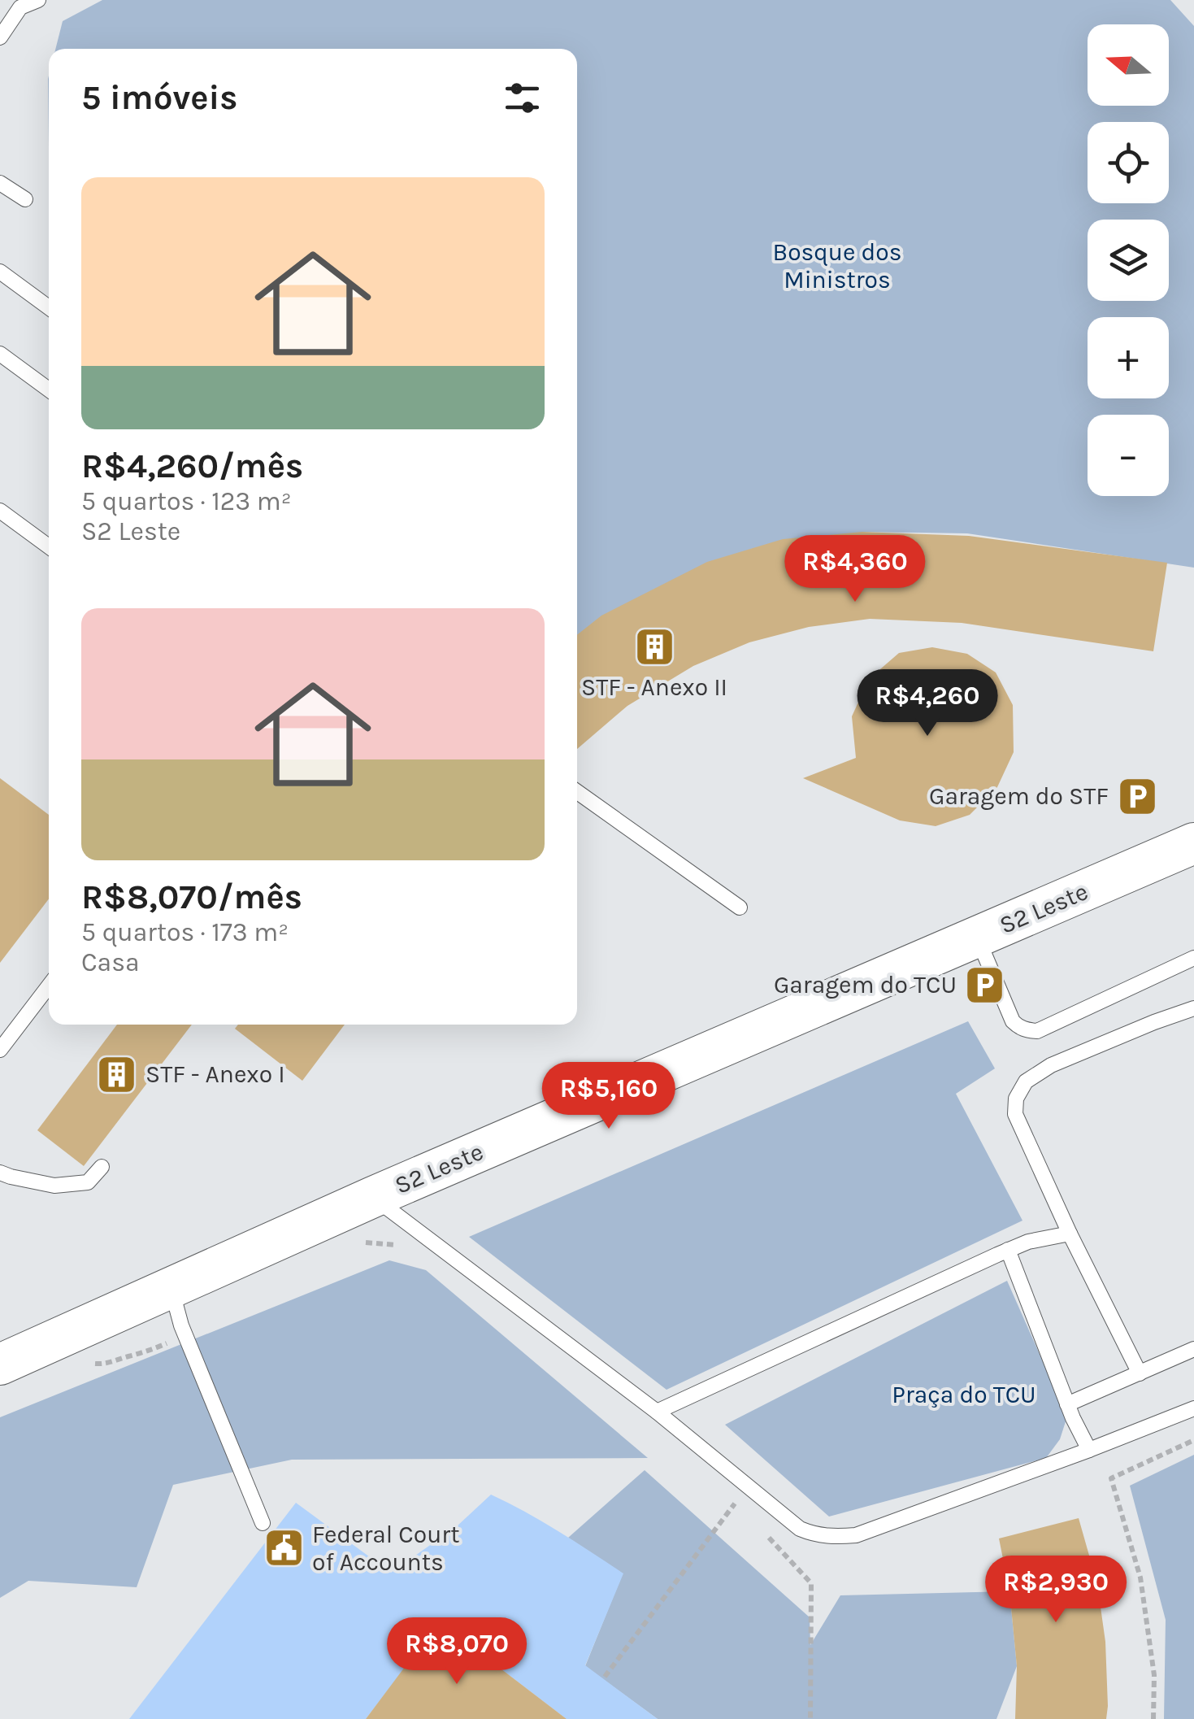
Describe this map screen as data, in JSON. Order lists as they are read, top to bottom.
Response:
{
  "streets": {
    "main road": ["S2 Leste"]
  },
  "parks": ["Bosque dos Ministros", "Praça do TCU"],
  "places": {
    "building": ["STF - Anexo II", "STF - Anexo I"],
    "parking": ["Garagem do STF", "Garagem do TCU"],
    "public building": ["Federal Court of Accounts"]
  },
  "north": "left",
  "page": {
    "map_buttons": ["+", "−"],
    "heading": "5 imóveis",
    "list": [
      {
        "name": "R$4,260/mês",
        "note": "5 quartos · 123 m² · S2 Leste"
      },
      {
        "name": "R$8,070/mês",
        "note": "5 quartos · 173 m² · Casa"
      }
    ],
    "price": [
      "R$4,360",
      "R$4,260",
      "R$5,160",
      "R$2,930",
      "R$8,070"
    ]
  }
}
